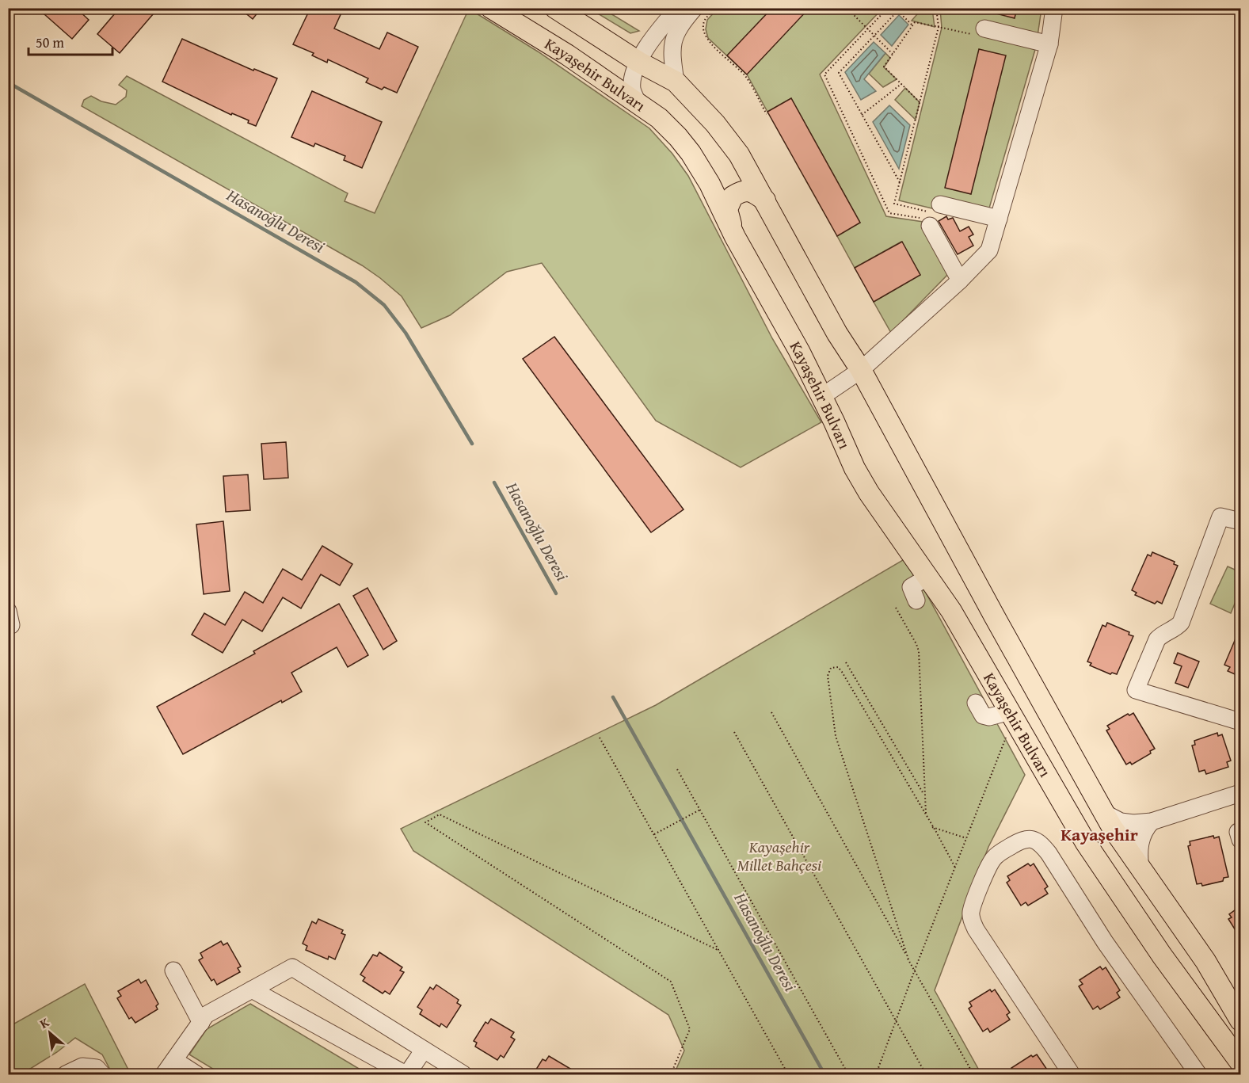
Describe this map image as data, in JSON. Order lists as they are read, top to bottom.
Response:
{
  "streets": {
    "main road": ["Kayaşehir Bulvarı"]
  },
  "districts": ["Kayaşehir"],
  "water": ["Hasanoğlu Deresi"],
  "parks": ["Kayaşehir Millet Bahçesi"],
  "scale_bar": "50 m",
  "north": "top left"
}
